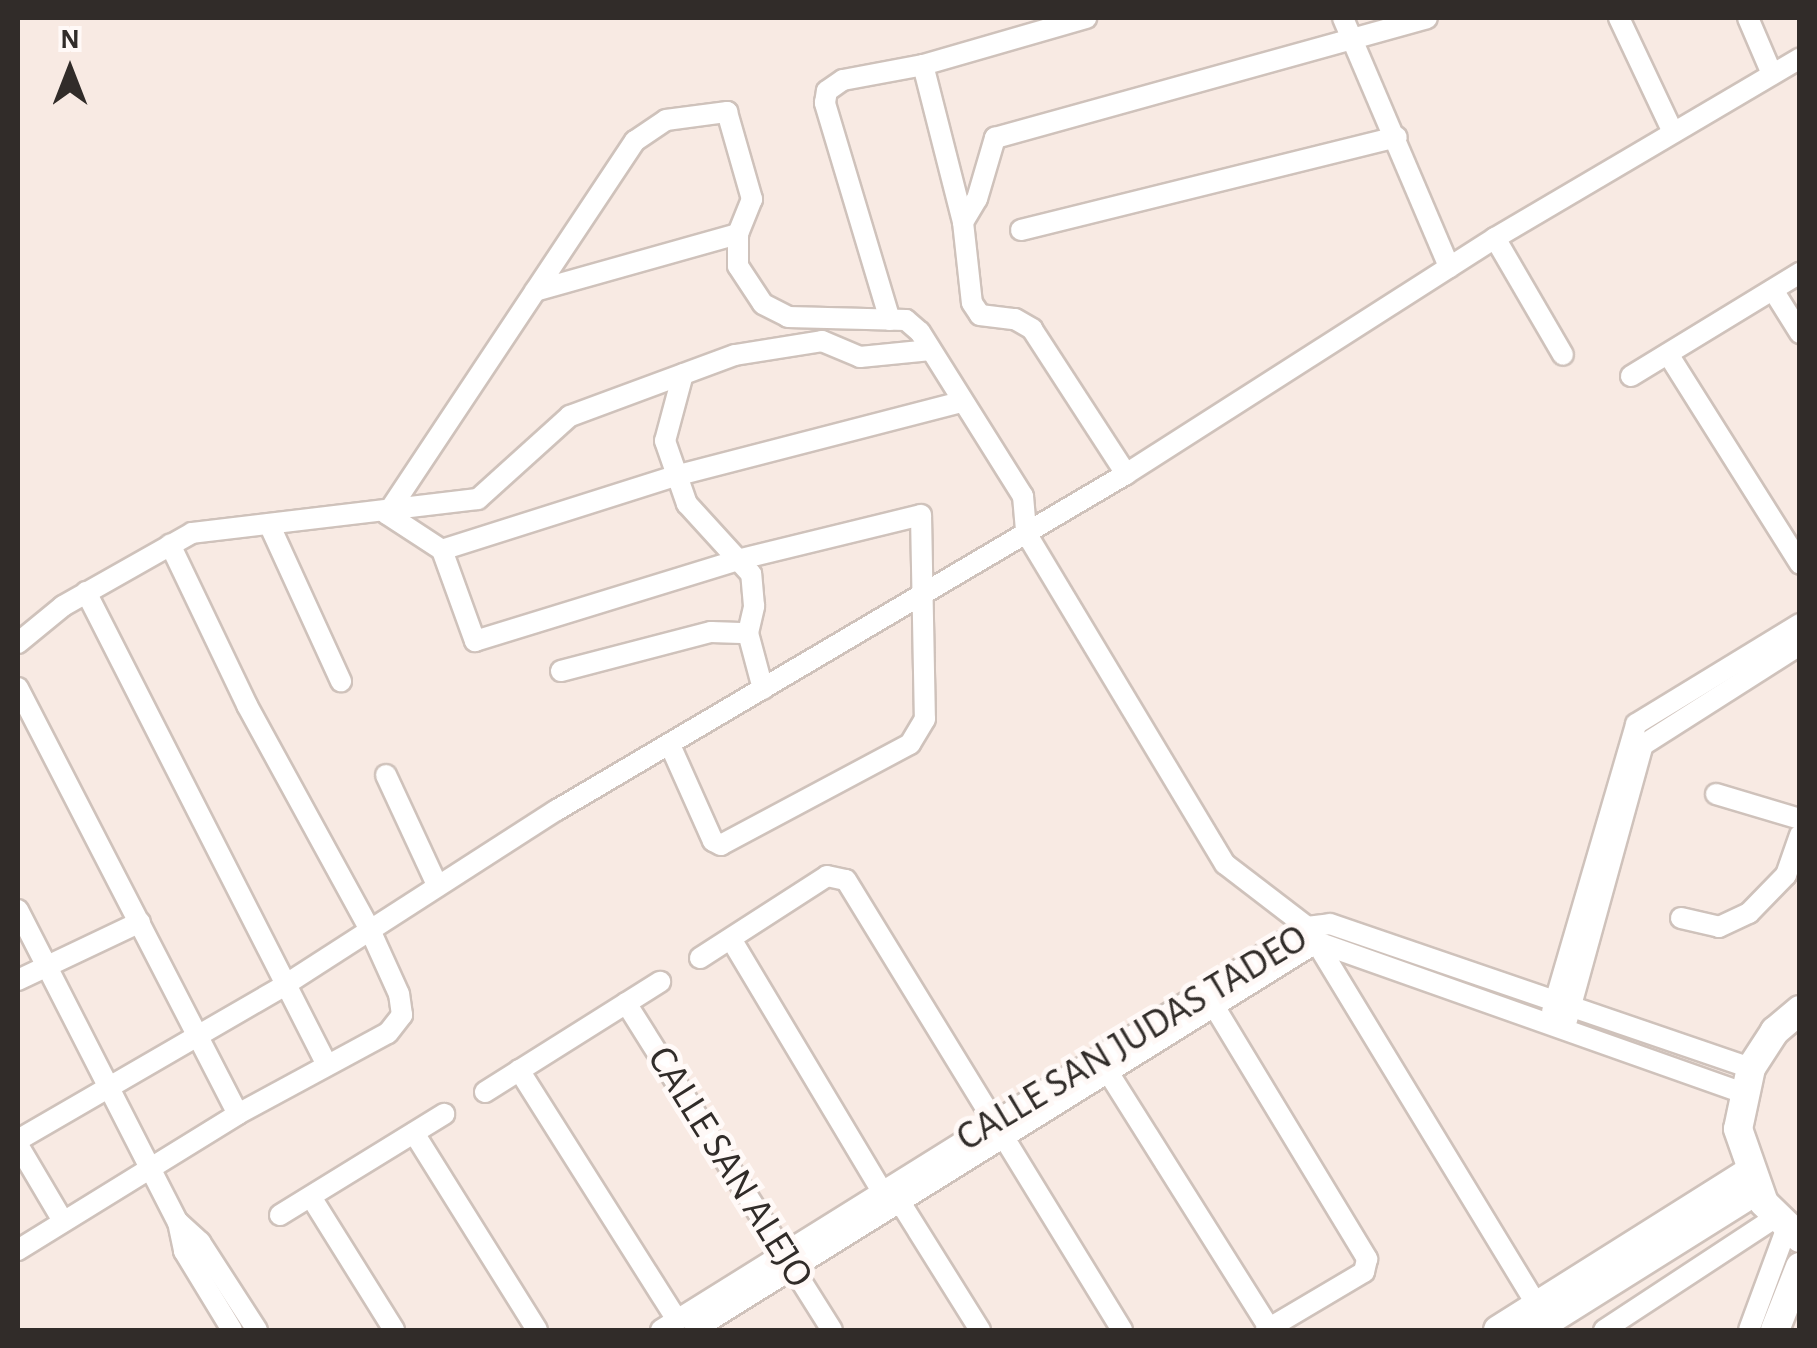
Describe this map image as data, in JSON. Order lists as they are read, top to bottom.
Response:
{
  "streets": {
    "street": ["CALLE SAN JUDAS TADEO", "CALLE SAN ALEJO"]
  },
  "crossings": [
    ["CALLE SAN JUDAS TADEO", "CALLE SAN ALEJO"]
  ],
  "north": "top"
}
